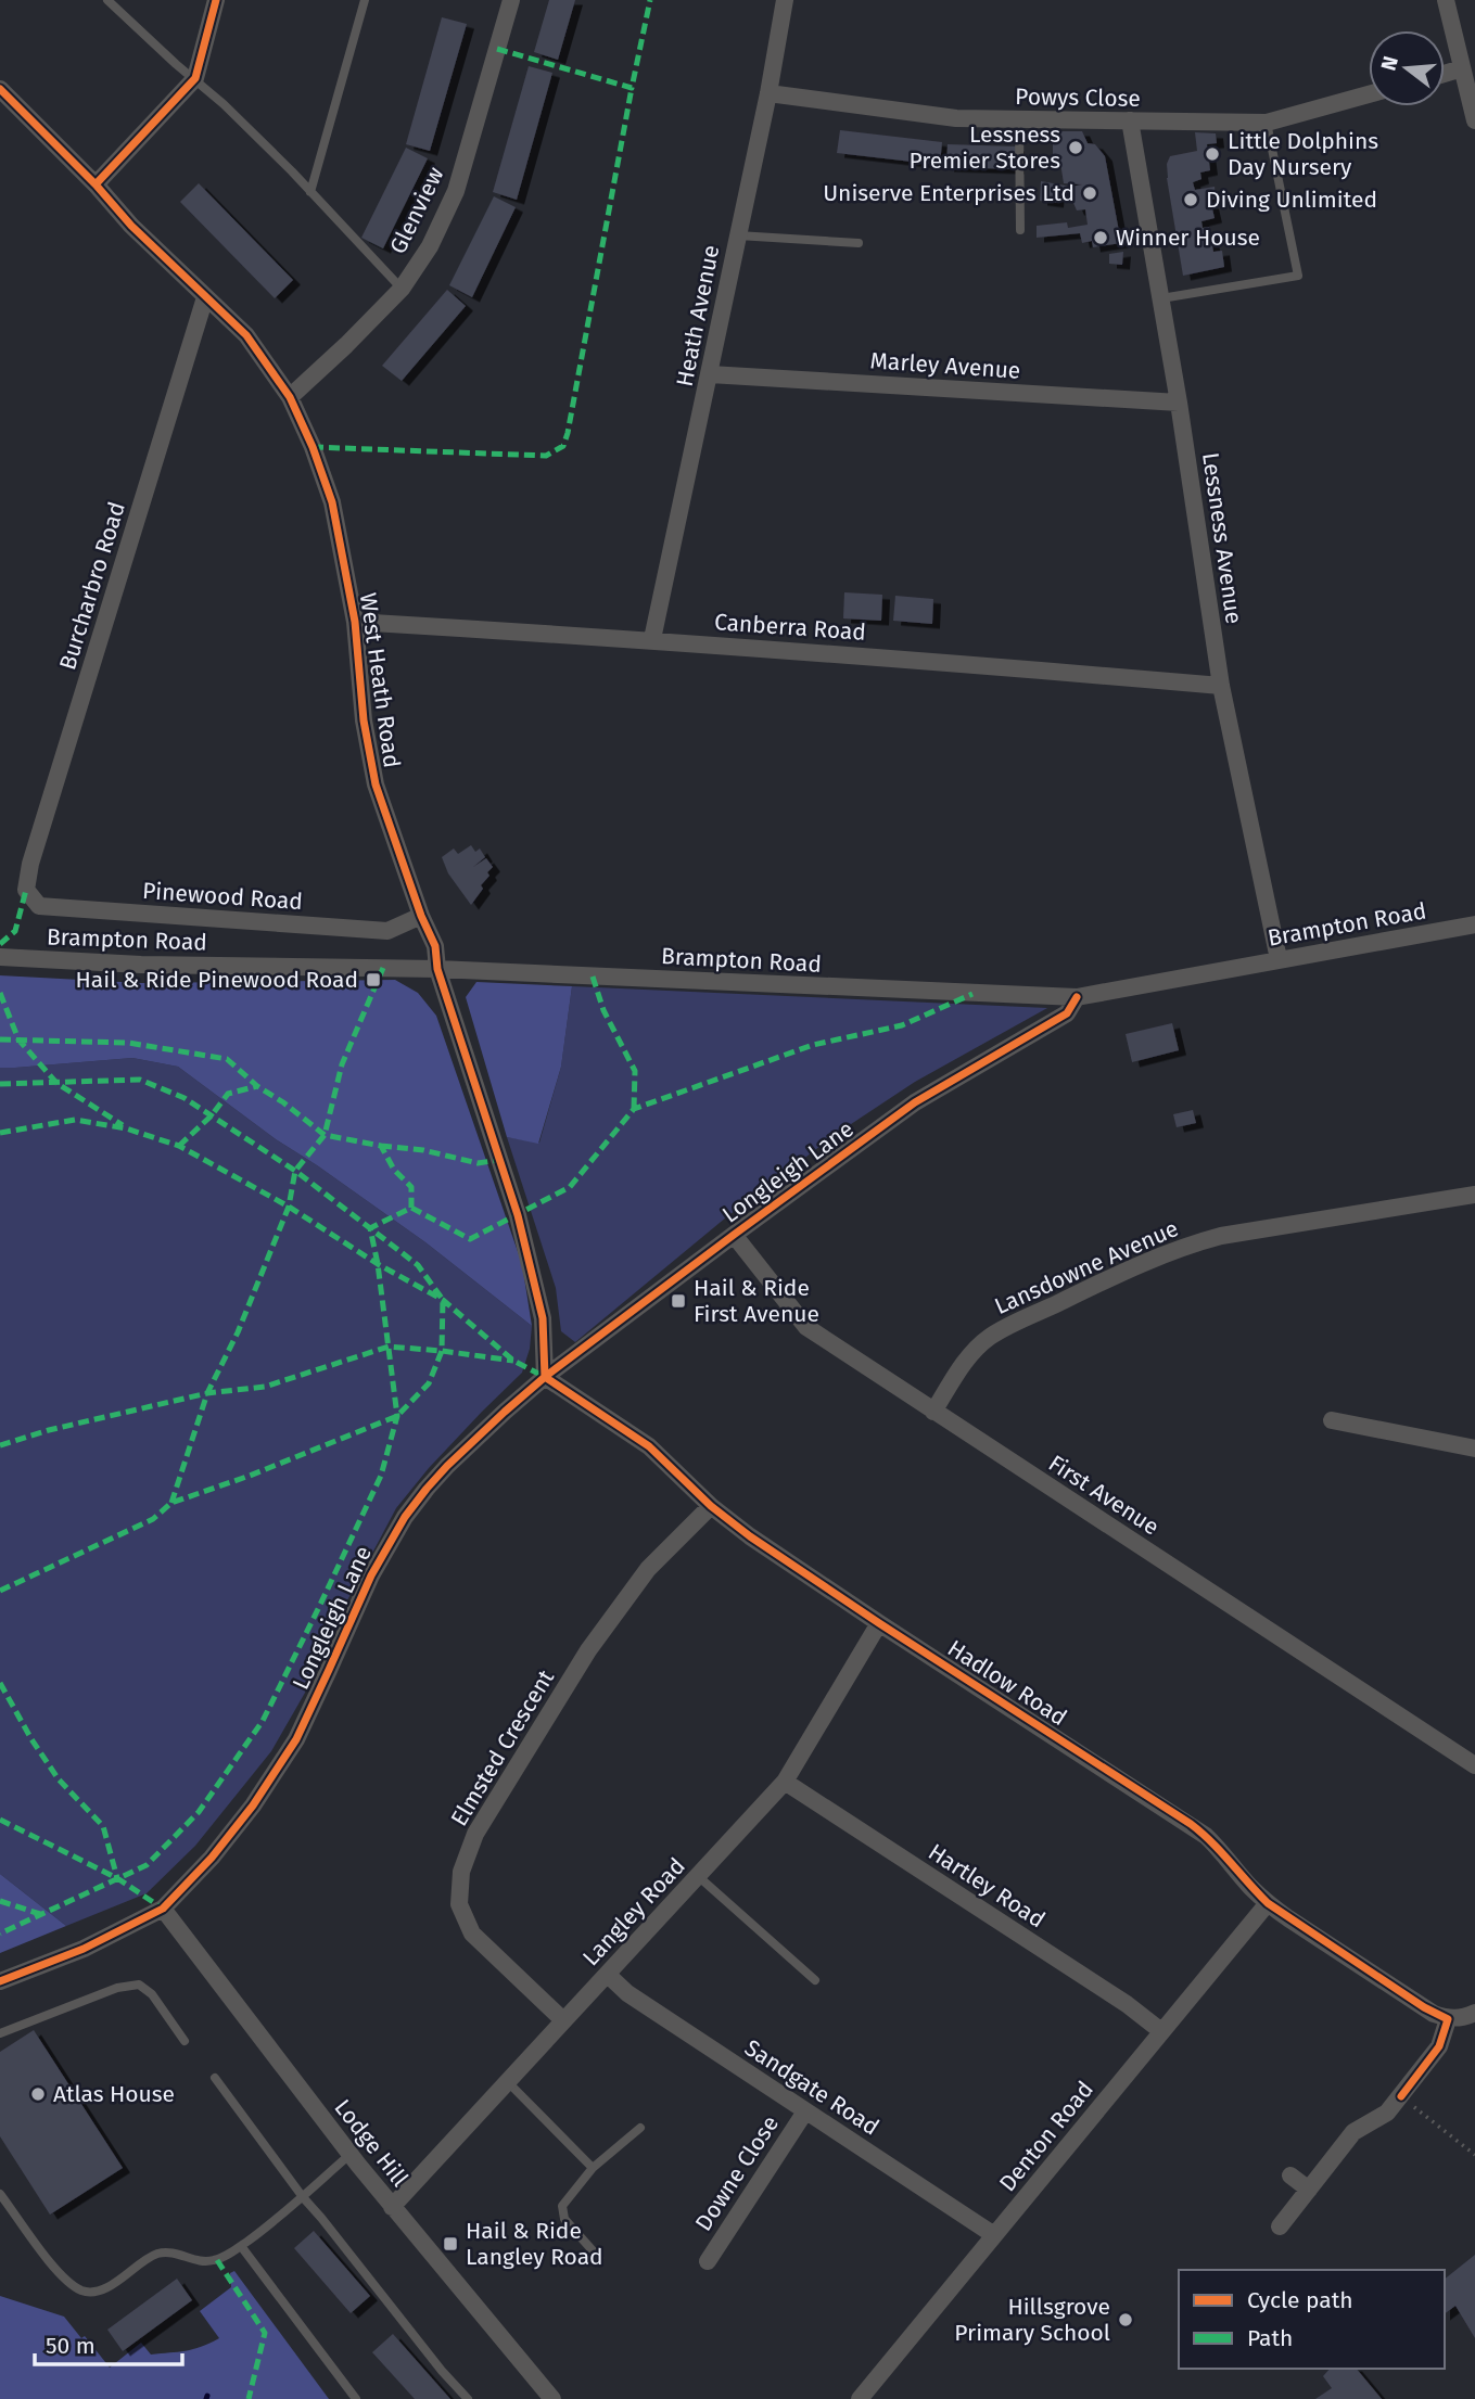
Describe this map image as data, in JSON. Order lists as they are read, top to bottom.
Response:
{
  "streets": {
    "street": [
      "Powys Close",
      "Glenview",
      "Heath Avenue",
      "Marley Avenue",
      "Lessness Avenue",
      "Burcharbro Road",
      "Canberra Road",
      "West Heath Road",
      "Pinewood Road",
      "Brampton Road",
      "Longleigh Lane",
      "Lansdowne Avenue",
      "First Avenue",
      "Hadlow Road",
      "Elmsted Crescent",
      "Hartley Road",
      "Langley Road",
      "Sandgate Road",
      "Denton Road",
      "Lodge Hill",
      "Downe Close"
    ]
  },
  "crossings": [
    ["Powys Close", "Heath Avenue"],
    ["Powys Close", "Lessness Avenue"],
    ["Glenview", "West Heath Road"],
    ["Heath Avenue", "Marley Avenue"],
    ["Heath Avenue", "Canberra Road"],
    ["Marley Avenue", "Lessness Avenue"],
    ["Lessness Avenue", "Canberra Road"],
    ["Lessness Avenue", "Brampton Road"],
    ["Burcharbro Road", "West Heath Road"],
    ["Burcharbro Road", "Pinewood Road"],
    ["Canberra Road", "West Heath Road"],
    ["West Heath Road", "Pinewood Road"],
    ["West Heath Road", "Brampton Road"],
    ["West Heath Road", "Longleigh Lane"],
    ["West Heath Road", "Hadlow Road"],
    ["Brampton Road", "Longleigh Lane"],
    ["Longleigh Lane", "First Avenue"],
    ["Longleigh Lane", "Hadlow Road"],
    ["Longleigh Lane", "Lodge Hill"],
    ["Lansdowne Avenue", "First Avenue"],
    ["Hadlow Road", "Elmsted Crescent"],
    ["Hadlow Road", "Langley Road"],
    ["Hadlow Road", "Denton Road"],
    ["Elmsted Crescent", "Langley Road"],
    ["Hartley Road", "Langley Road"],
    ["Hartley Road", "Denton Road"],
    ["Langley Road", "Sandgate Road"],
    ["Langley Road", "Lodge Hill"],
    ["Sandgate Road", "Denton Road"],
    ["Sandgate Road", "Downe Close"]
  ],
  "places": {
    "other": [
      "Lessness Premier Stores",
      "Little Dolphins Day Nursery",
      "Uniserve Enterprises Ltd",
      "Diving Unlimited",
      "Winner House",
      "Atlas House",
      "Hillsgrove Primary School"
    ],
    "transit": ["Hail & Ride Pinewood Road", "Hail & Ride First Avenue", "Hail & Ride Langley Road"]
  },
  "legend": ["Cycle path", "Path"],
  "scale_bar": "50 m",
  "north": "left"
}
